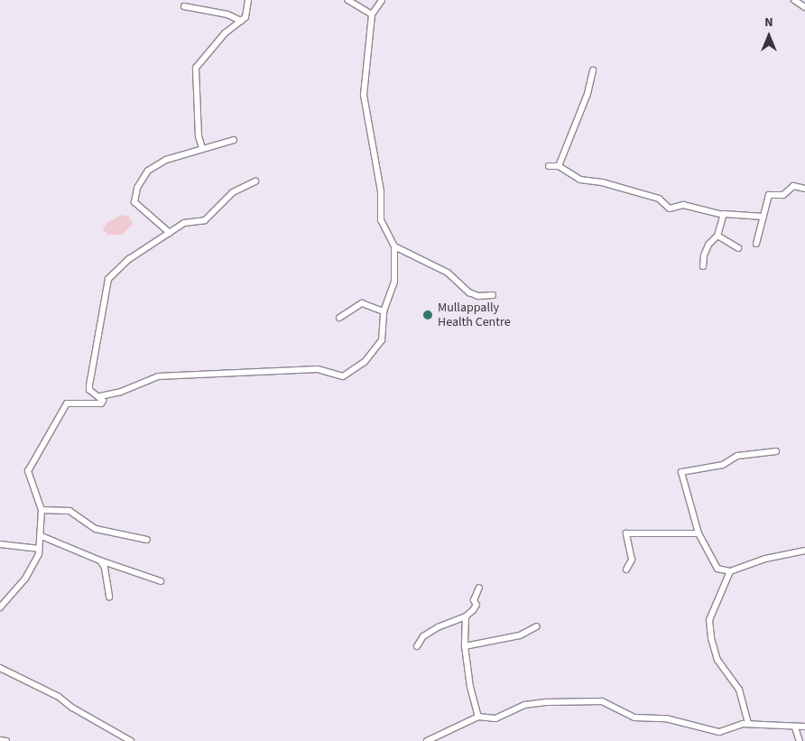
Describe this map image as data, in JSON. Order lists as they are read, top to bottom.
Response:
{
  "places": ["Mullappally Health Centre"],
  "north": "top"
}
